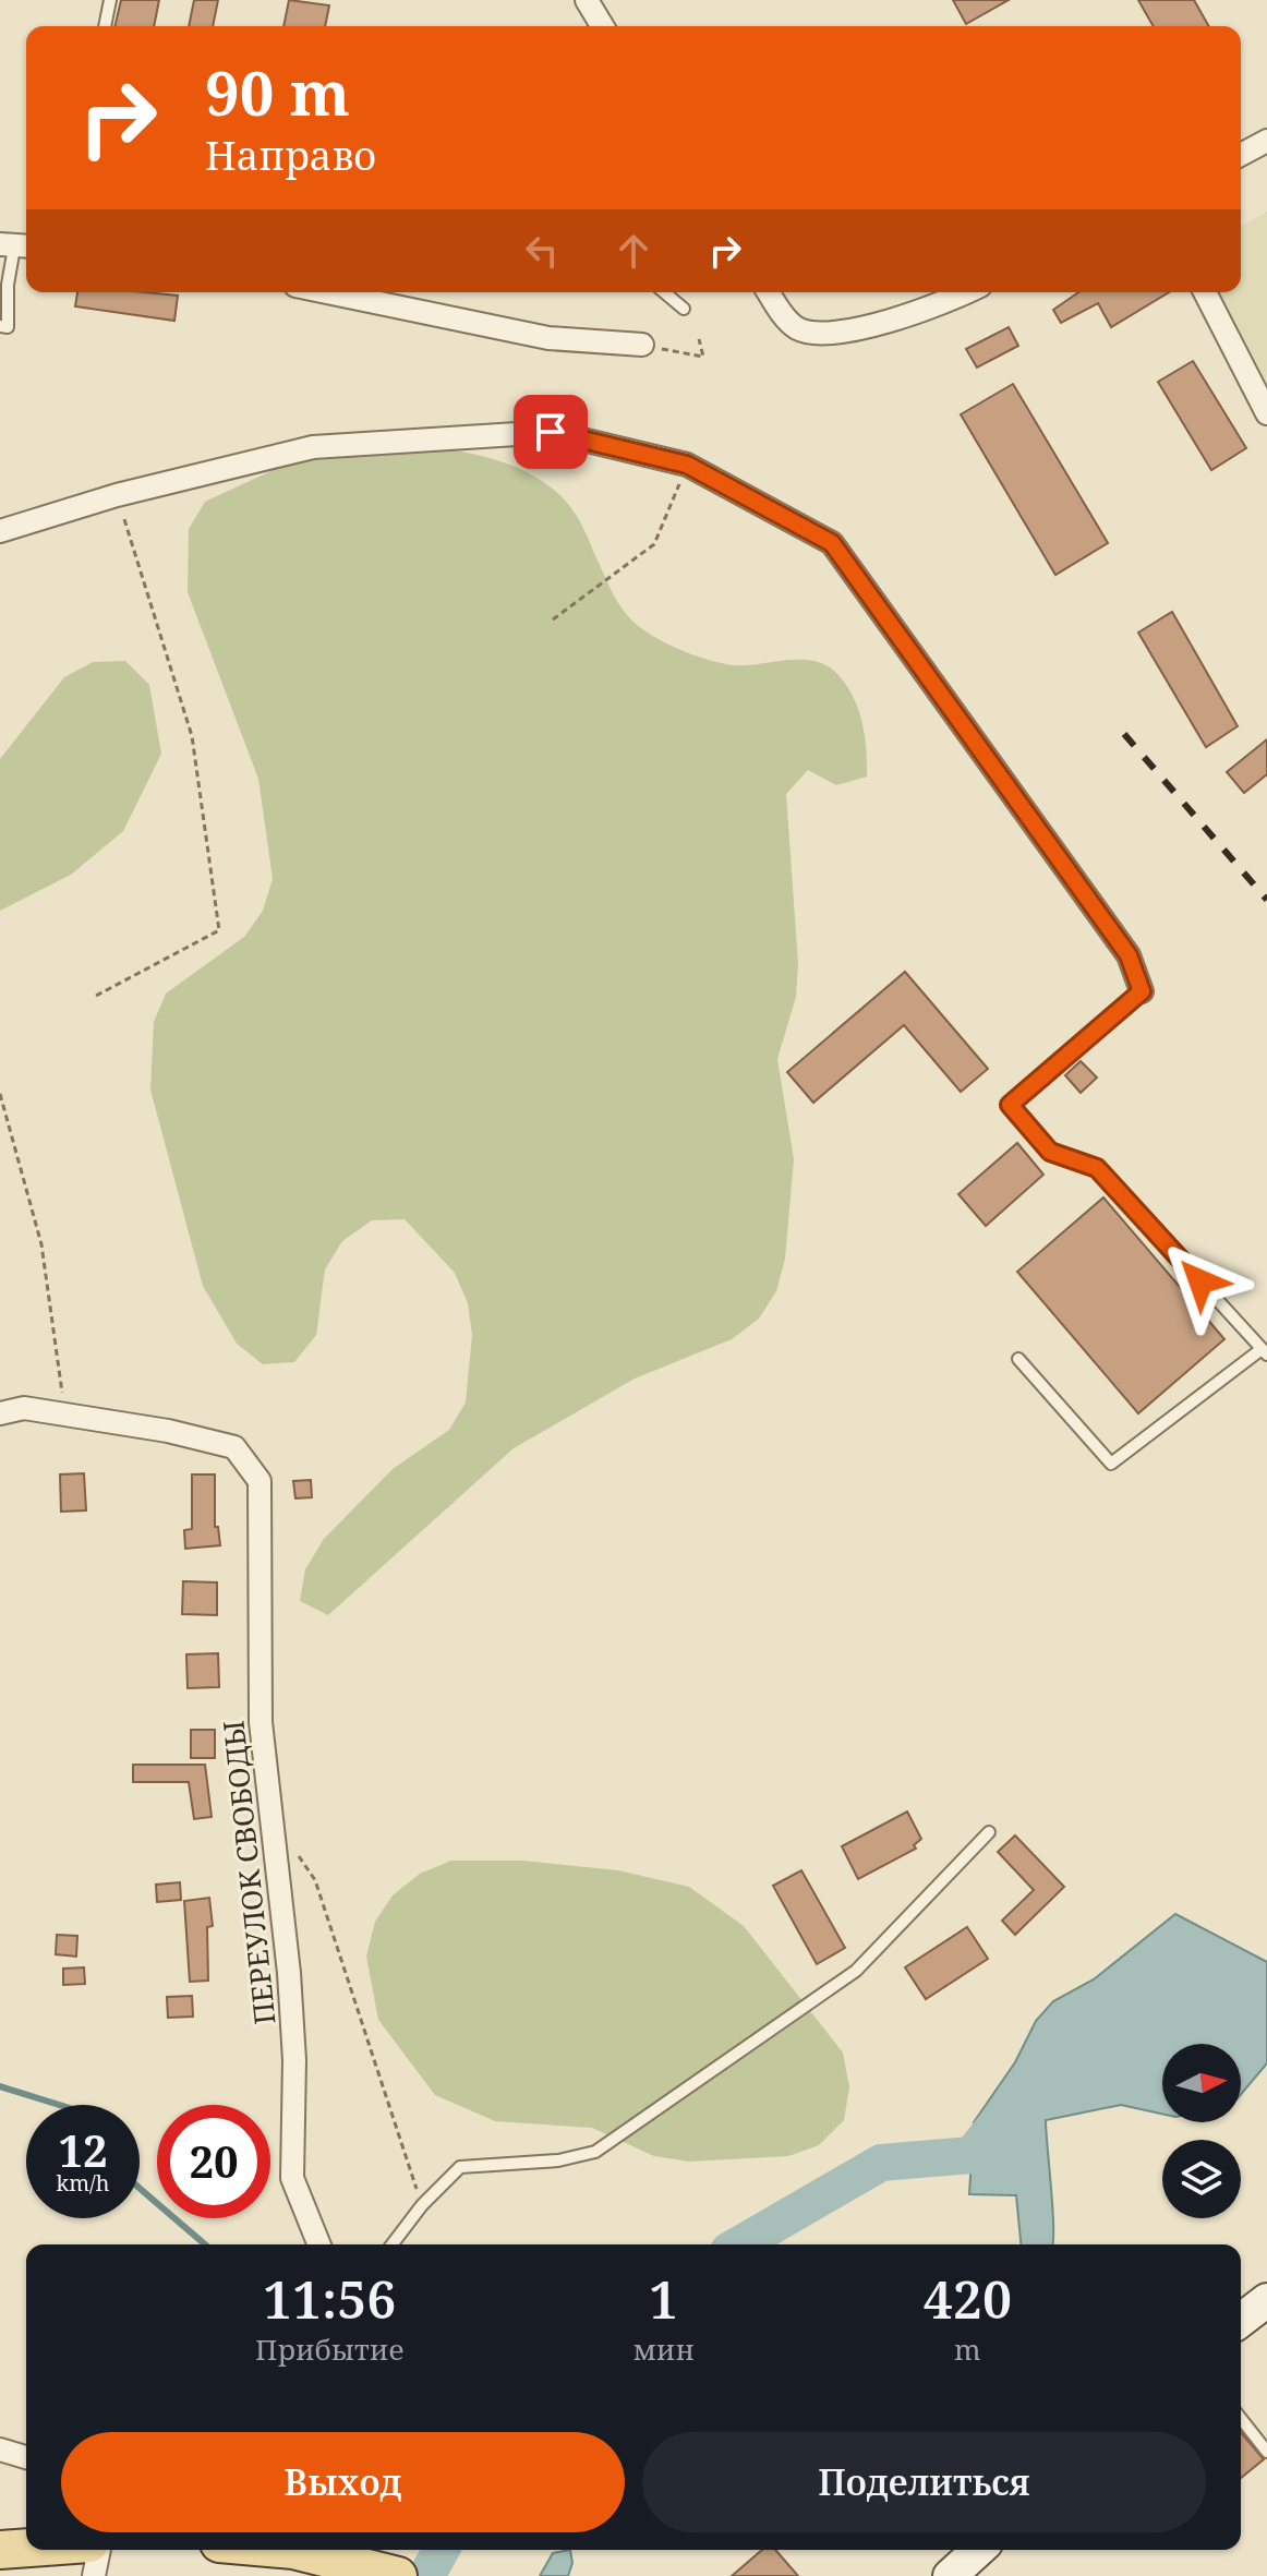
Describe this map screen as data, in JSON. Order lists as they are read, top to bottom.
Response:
{
  "streets": {
    "street": ["ПЕРЕУЛОК СВОБОДЫ"]
  },
  "north": "right",
  "page": {
    "turn": ["90 m", "Направо"],
    "speed": "12 km/h",
    "limit": "20",
    "eta": [
      "11:56",
      "Прибытие",
      "1",
      "мин",
      "420",
      "m"
    ],
    "buttons": ["Выход", "Поделиться"]
  }
}
